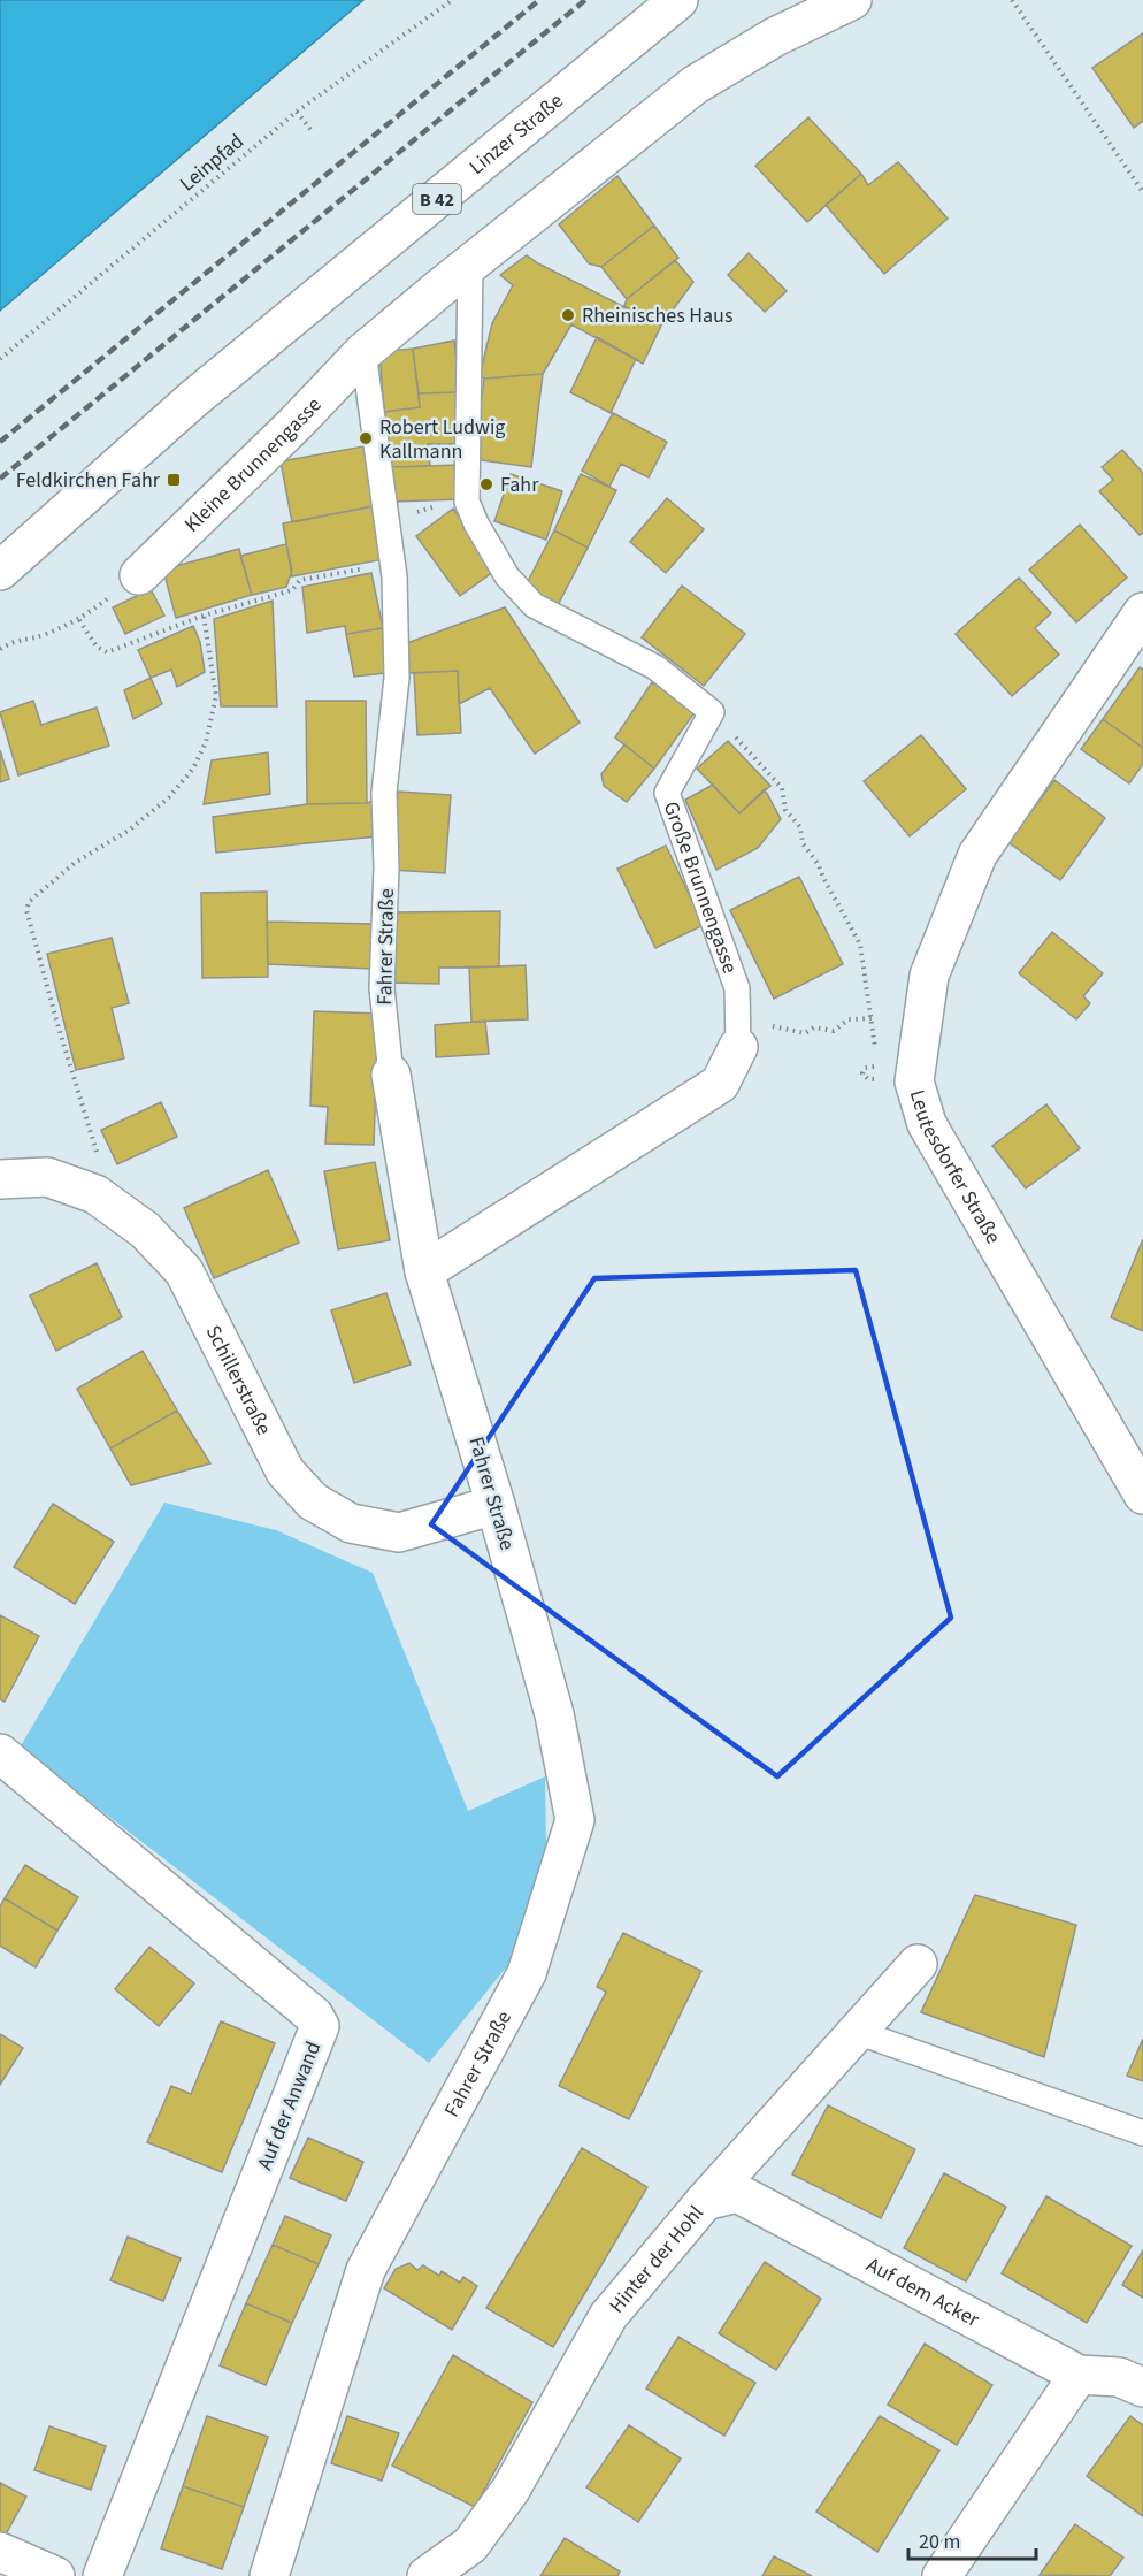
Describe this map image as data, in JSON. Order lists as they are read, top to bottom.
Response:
{
  "streets": {
    "street": [
      "Linzer Straße",
      "B 42",
      "Kleine Brunnengasse",
      "Große Brunnengasse",
      "Fahrer Straße",
      "Leutesdorfer Straße",
      "Schillerstraße",
      "Auf der Anwand",
      "Hinter der Hohl",
      "Auf dem Acker"
    ],
    "path": ["Leinpfad"]
  },
  "crossings": [
    ["Kleine Brunnengasse", "Fahrer Straße"],
    ["Große Brunnengasse", "Fahrer Straße"],
    ["Fahrer Straße", "Schillerstraße"],
    ["Hinter der Hohl", "Auf dem Acker"]
  ],
  "places": {
    "other": ["Rheinisches Haus", "Robert Ludwig Kallmann", "Fahr"],
    "transit": ["Feldkirchen Fahr"]
  },
  "scale_bar": "20 m"
}
